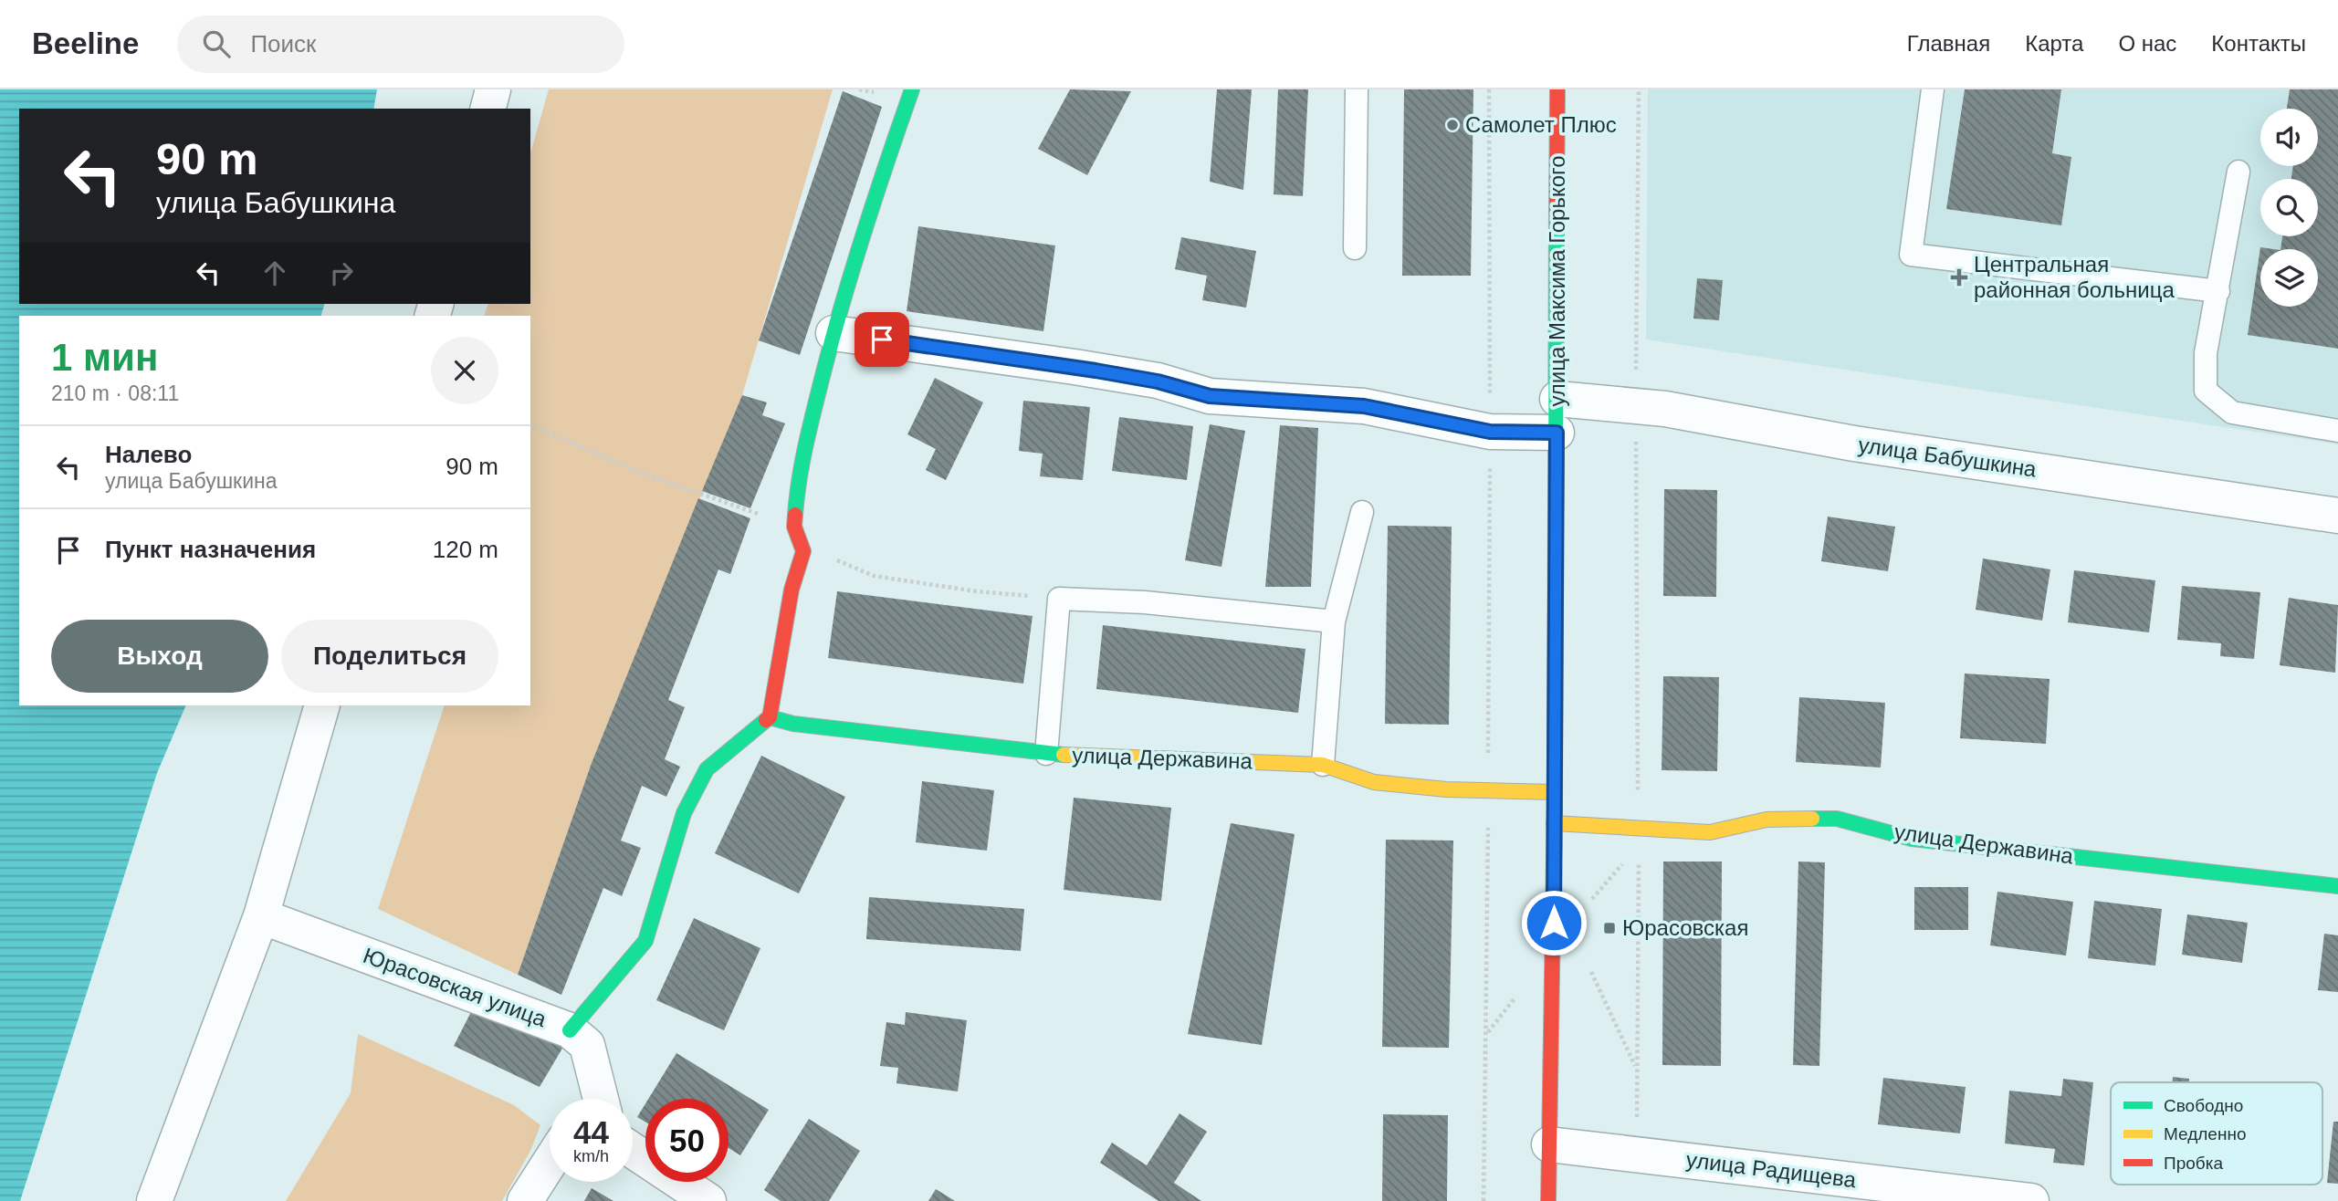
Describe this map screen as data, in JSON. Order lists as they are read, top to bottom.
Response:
{
  "streets": {
    "street": [
      "улица Максима Горького",
      "улица Бабушкина",
      "улица Державина",
      "Юрасовская улица",
      "улица Радищева"
    ]
  },
  "crossings": [
    ["улица Максима Горького", "улица Бабушкина"],
    ["улица Максима Горького", "улица Державина"],
    ["улица Максима Горького", "улица Радищева"]
  ],
  "places": {
    "other": ["Самолет Плюс"],
    "health": ["Центральная районная больница"],
    "transit": ["Юрасовская"]
  },
  "legend": ["Свободно", "Медленно", "Пробка"],
  "page": {
    "header": "Beeline",
    "search": "Поиск",
    "nav": [
      "Главная",
      "Карта",
      "О нас",
      "Контакты"
    ],
    "turn": ["90 m", "улица Бабушкина"],
    "heading": ["1 мин", "210 m · 08:11"],
    "list": [
      {
        "name": "Налево",
        "note": "улица Бабушкина",
        "value": "90 m"
      },
      {
        "name": "Пункт назначения",
        "value": "120 m"
      }
    ],
    "buttons": ["Выход", "Поделиться"],
    "speed": "44 km/h",
    "limit": "50"
  }
}
